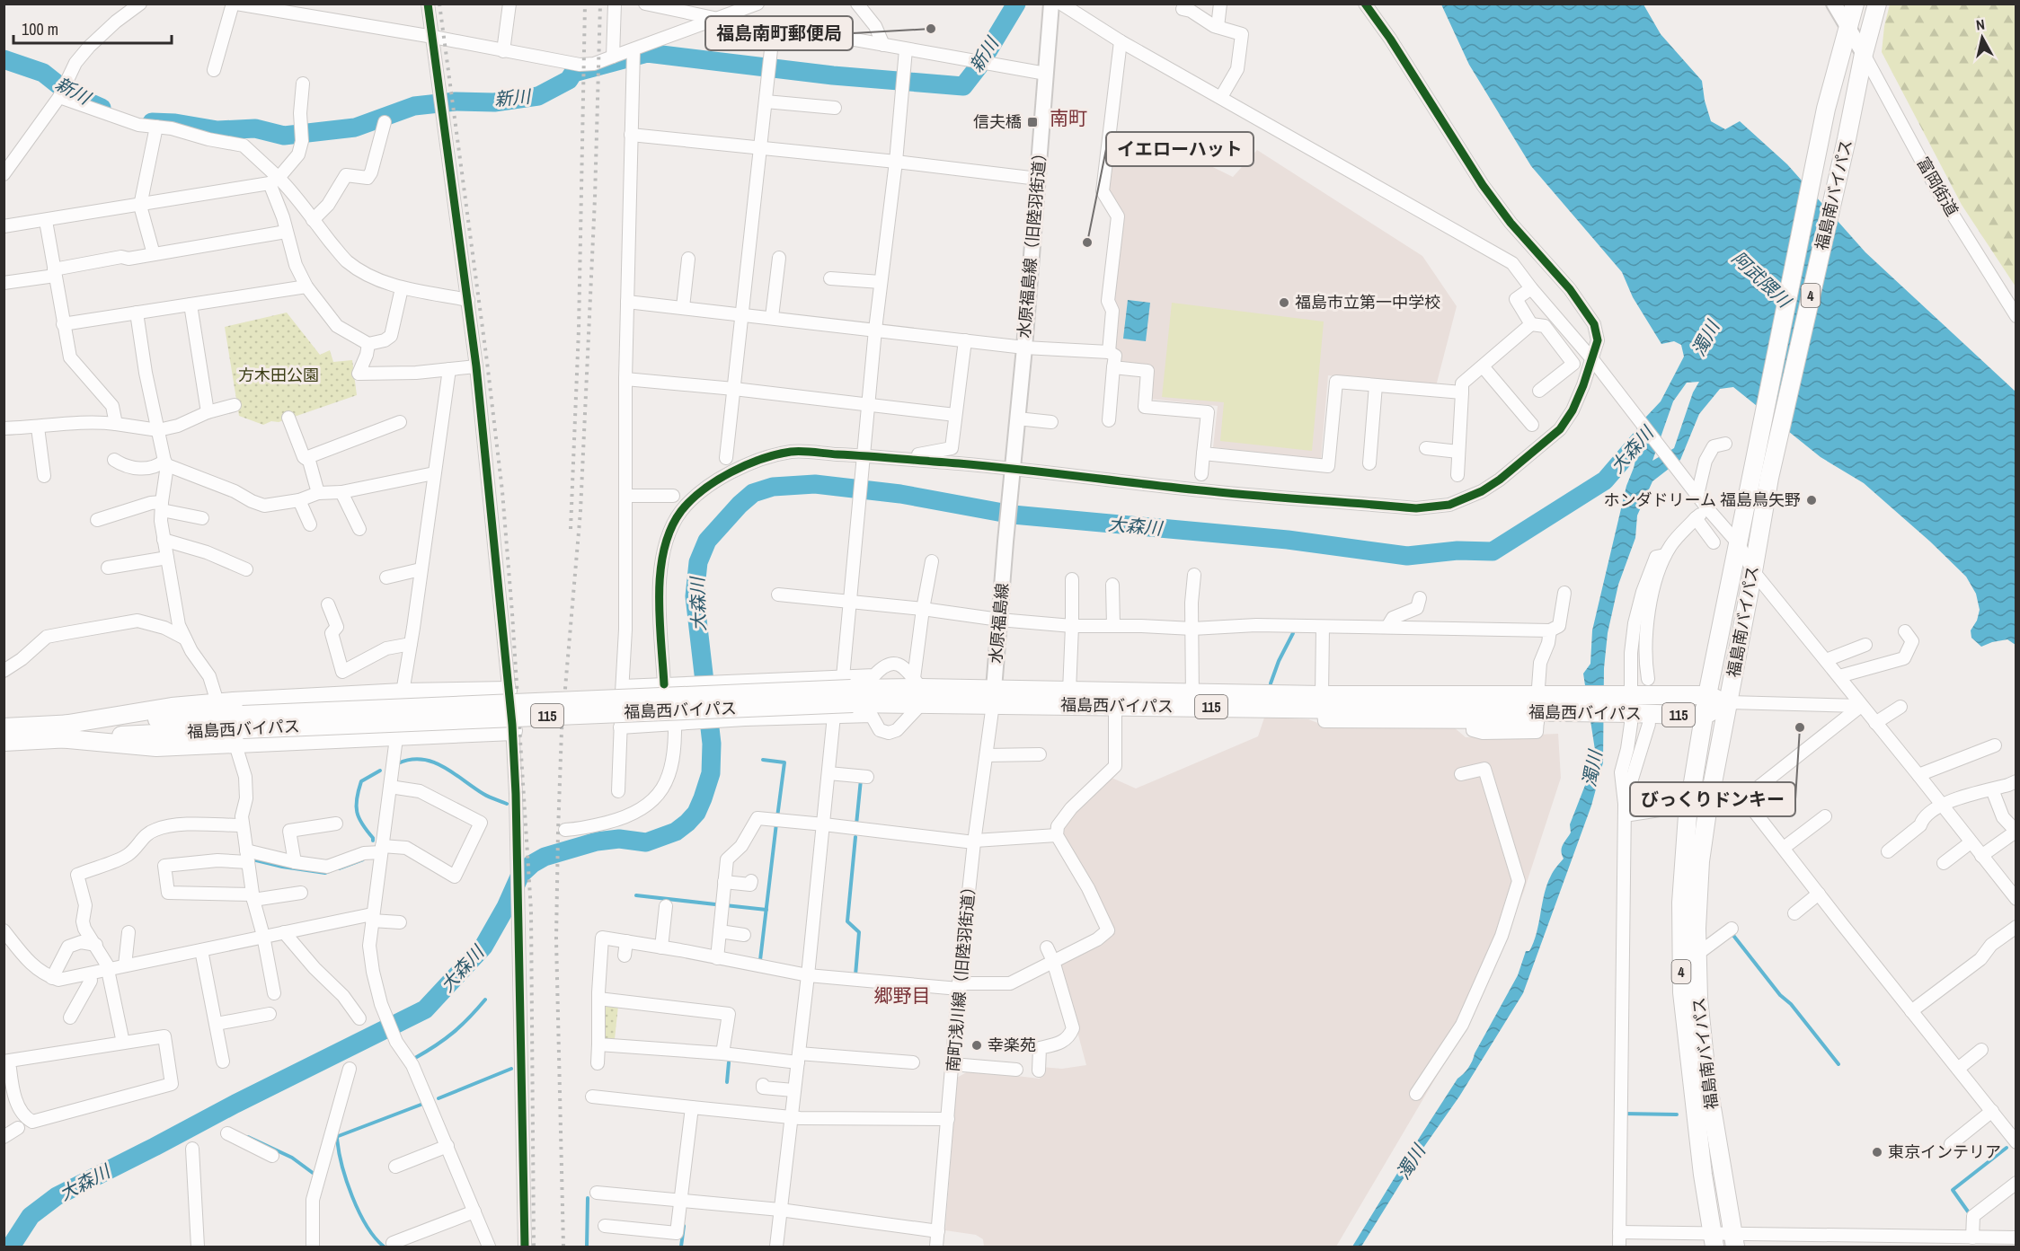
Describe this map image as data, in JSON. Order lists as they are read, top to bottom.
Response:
{
  "streets": {
    "highway": [
      "福島南バイパス",
      "4",
      "福島西バイパス",
      "115"
    ],
    "main road": ["水原福島線（旧陸羽街道）", "水原福島線"],
    "street": ["富岡街道", "南町浅川線（旧陸羽街道）"]
  },
  "crossings": [
    ["富岡街道", "福島南バイパス"],
    ["福島南バイパス", "福島西バイパス"],
    ["福島南バイパス", "115"],
    ["水原福島線（旧陸羽街道）", "水原福島線"],
    ["水原福島線", "福島西バイパス"],
    ["水原福島線", "南町浅川線（旧陸羽街道）"],
    ["福島西バイパス", "115"],
    ["福島西バイパス", "南町浅川線（旧陸羽街道）"]
  ],
  "districts": ["南町", "郷野目"],
  "water": [
    "新川",
    "阿武隈川",
    "濁川",
    "大森川"
  ],
  "parks": ["方木田公園"],
  "places": {
    "other": [
      "福島南町郵便局",
      "イエローハット",
      "福島市立第一中学校",
      "ホンダドリーム 福島鳥矢野",
      "びっくりドンキー",
      "幸楽苑",
      "東京インテリア"
    ],
    "transit": ["信夫橋"]
  },
  "scale_bar": "100 m",
  "north": "top"
}
